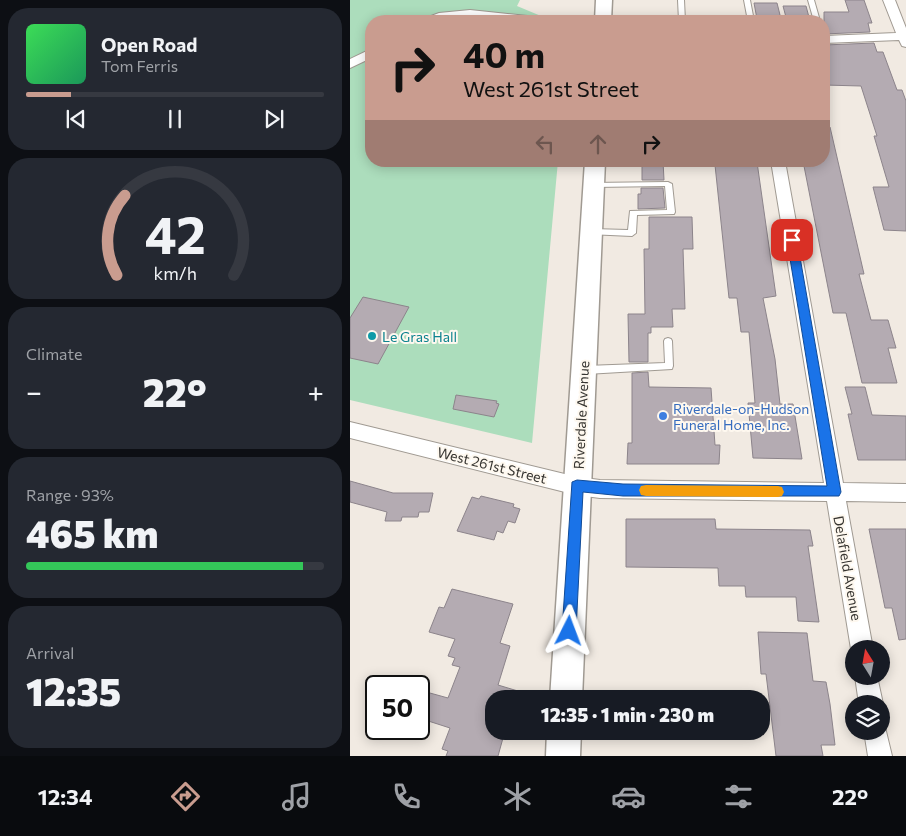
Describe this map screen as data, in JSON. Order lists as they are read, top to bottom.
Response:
{
  "streets": {
    "main road": ["Riverdale Avenue"],
    "street": ["West 261st Street", "Delafield Avenue"]
  },
  "crossings": [
    ["Riverdale Avenue", "West 261st Street"],
    ["West 261st Street", "Delafield Avenue"]
  ],
  "places": ["Le Gras Hall", "Riverdale-on-Hudson Funeral Home, Inc."],
  "north": "top",
  "page": {
    "turn": ["40 m", "West 261st Street"],
    "song": ["Open Road", "Tom Ferris"],
    "tile": [
      "Climate",
      ["Range · 93%", "465 km"],
      ["Arrival", "12:35"]
    ],
    "heat": ["−", "22°", "+"],
    "limit": "50",
    "trip": "12:35 · 1 min · 230 m",
    "tabs": ["12:34", "22°"],
    "gauge": ["42", "km/h"]
  }
}
